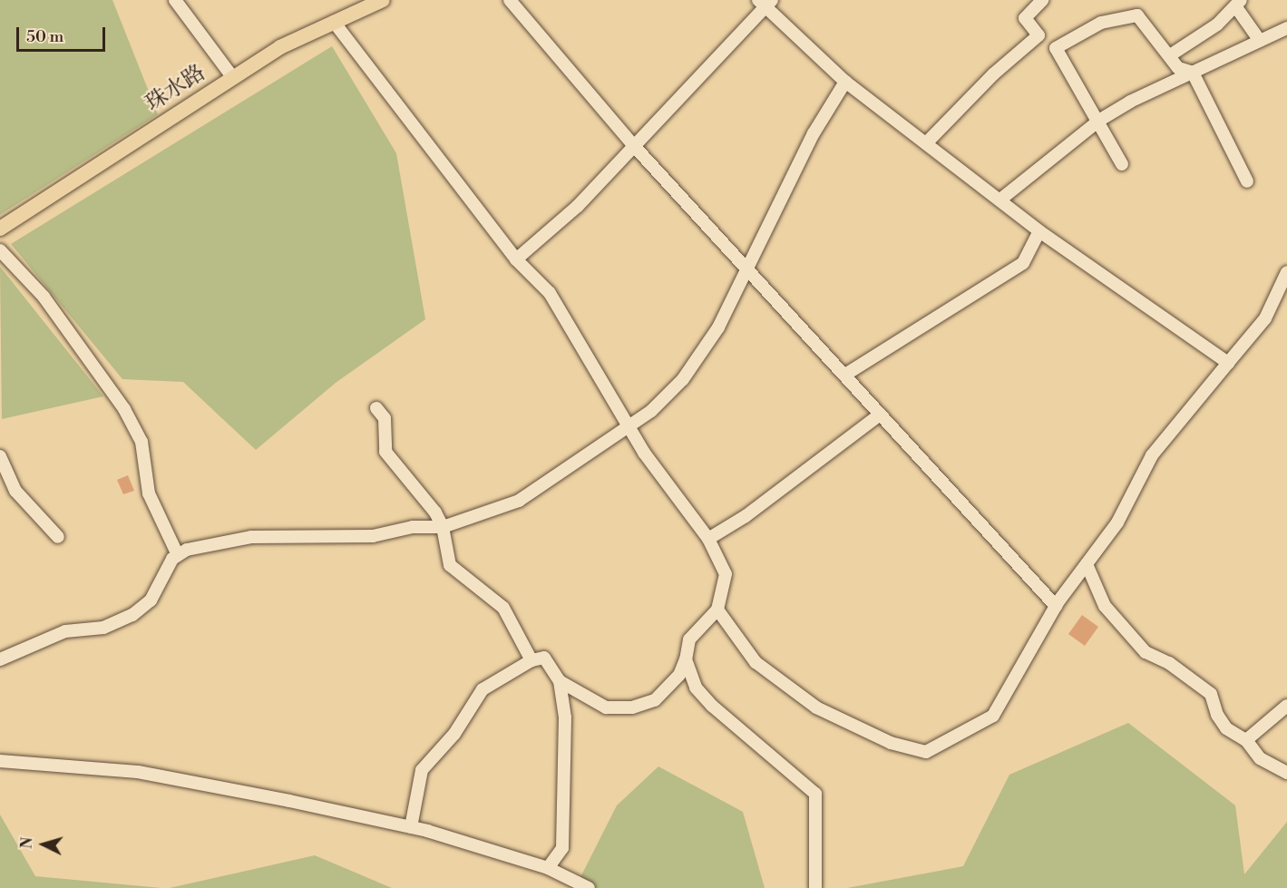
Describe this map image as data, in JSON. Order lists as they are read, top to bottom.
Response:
{
  "streets": {
    "main road": ["珠水路"]
  },
  "scale_bar": "50 m",
  "north": "left"
}
